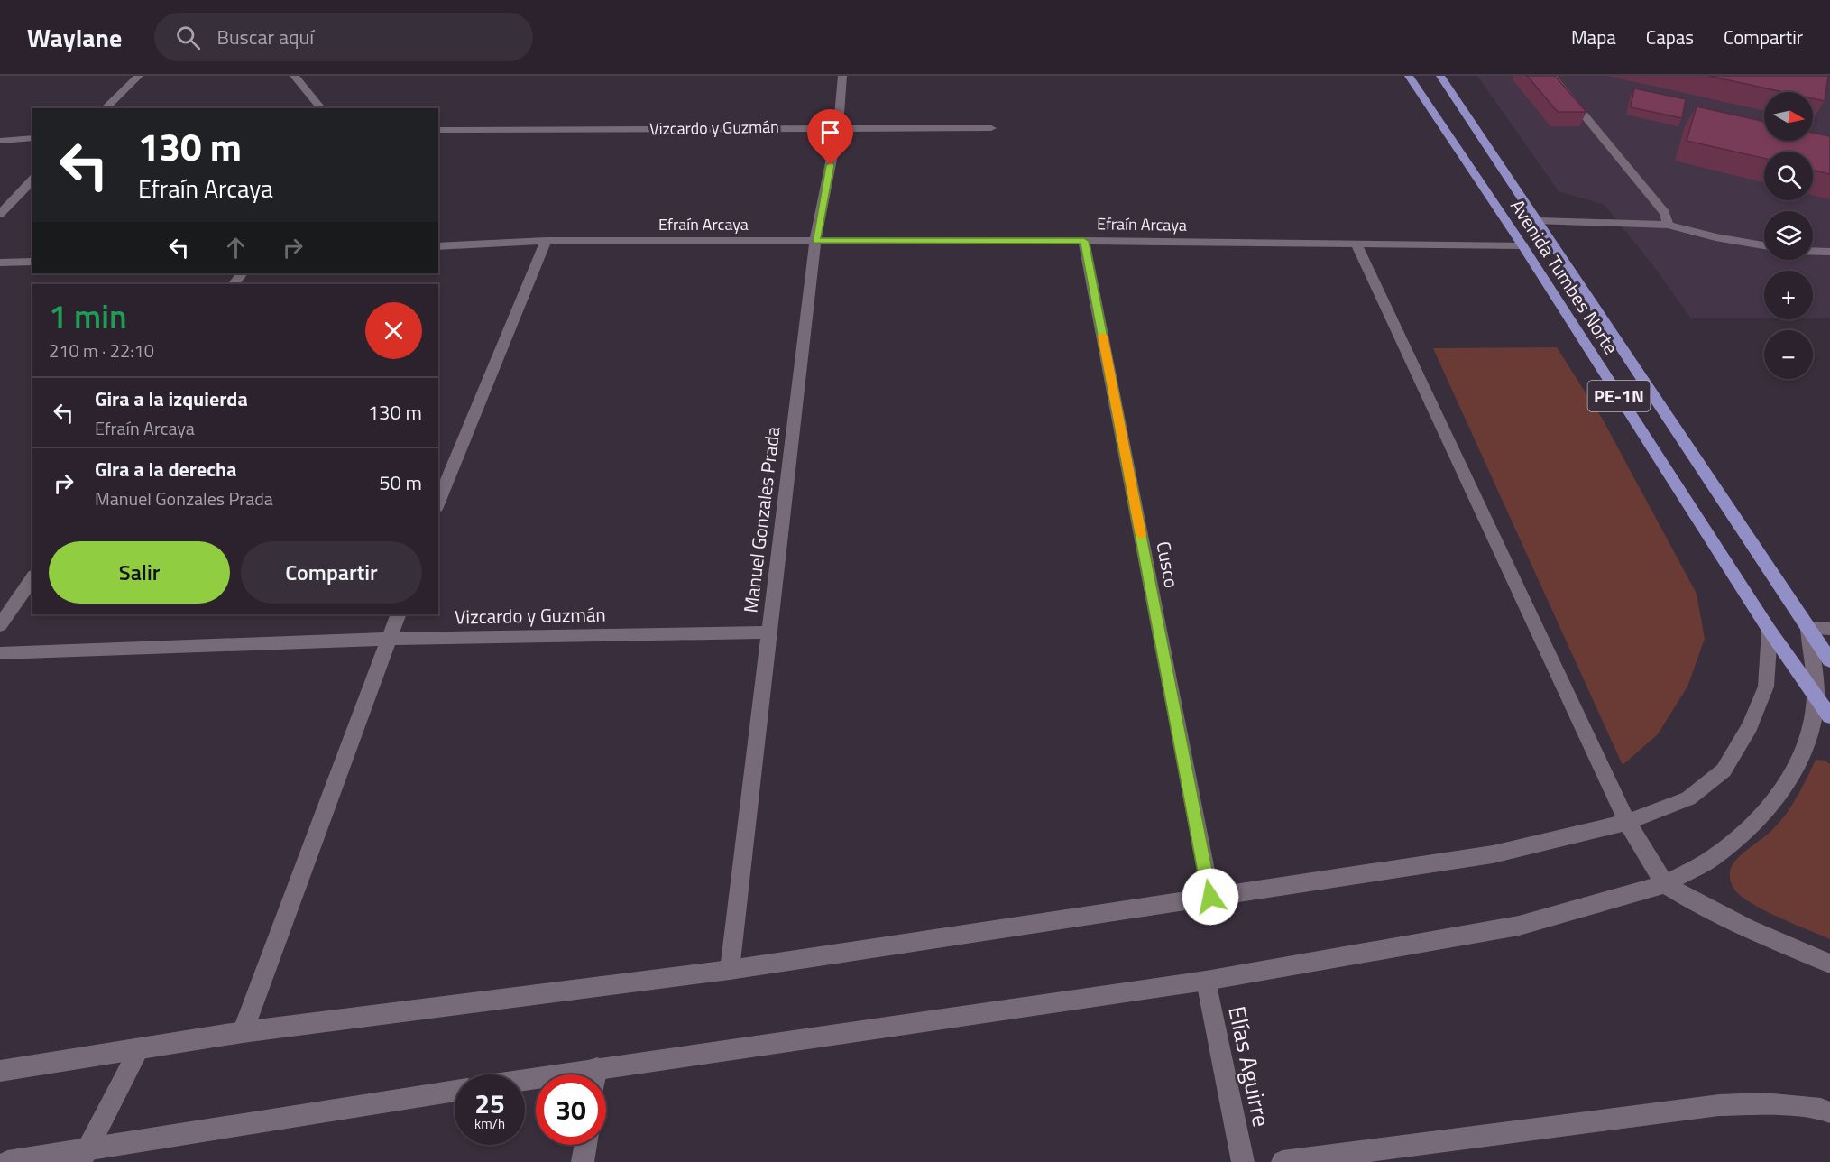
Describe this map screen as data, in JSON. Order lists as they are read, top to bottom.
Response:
{
  "streets": {
    "highway": ["Avenida Tumbes Norte", "PE-1N"],
    "street": [
      "Vizcardo y Guzmán",
      "Efraín Arcaya",
      "Manuel Gonzales Prada",
      "Cusco",
      "Elías Aguirre"
    ]
  },
  "crossings": [
    ["Vizcardo y Guzmán", "Manuel Gonzales Prada"],
    ["Efraín Arcaya", "Avenida Tumbes Norte"],
    ["Efraín Arcaya", "Manuel Gonzales Prada"],
    ["Efraín Arcaya", "Cusco"]
  ],
  "north": "right",
  "page": {
    "header": "Waylane",
    "search": "Buscar aquí",
    "nav": ["Mapa", "Capas", "Compartir"],
    "map_buttons": ["+", "−"],
    "turn": ["130 m", "Efraín Arcaya"],
    "heading": ["1 min", "210 m · 22:10"],
    "list": [
      {
        "name": "Gira a la izquierda",
        "note": "Efraín Arcaya",
        "value": "130 m"
      },
      {
        "name": "Gira a la derecha",
        "note": "Manuel Gonzales Prada",
        "value": "50 m"
      }
    ],
    "buttons": ["Salir", "Compartir"],
    "speed": "25 km/h",
    "limit": "30"
  }
}
